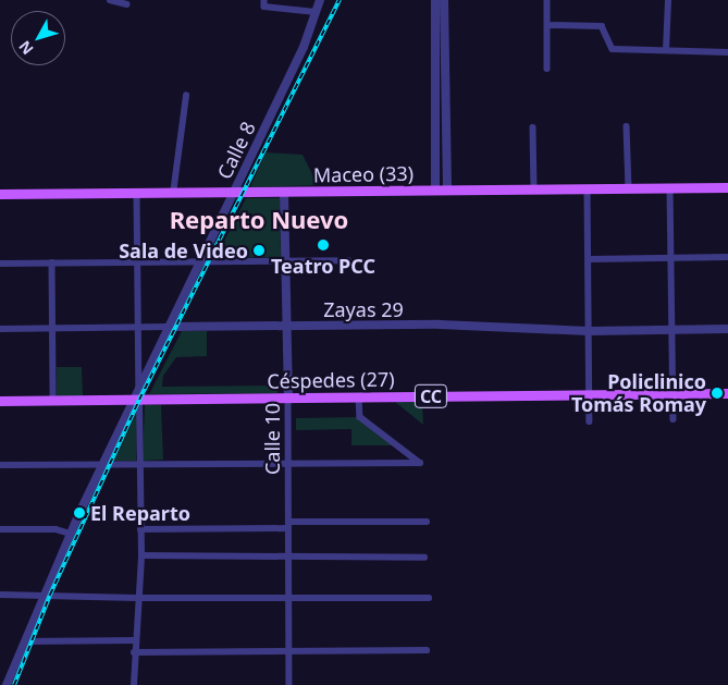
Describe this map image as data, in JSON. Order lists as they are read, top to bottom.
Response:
{
  "streets": {
    "main road": ["Maceo (33)", "Céspedes (27)", "CC"],
    "street": ["Calle 8", "Zayas 29", "Calle 10"]
  },
  "crossings": [
    ["Calle 8", "Maceo (33)"],
    ["Calle 8", "Zayas 29"],
    ["Calle 8", "Céspedes (27)"],
    ["Maceo (33)", "Calle 10"],
    ["Zayas 29", "Calle 10"],
    ["Céspedes (27)", "Calle 10"]
  ],
  "districts": ["Reparto Nuevo"],
  "places": [
    "Teatro PCC",
    "Sala de Video",
    "Policlinico Tomás Romay",
    "El Reparto"
  ],
  "north": "bottom left"
}
